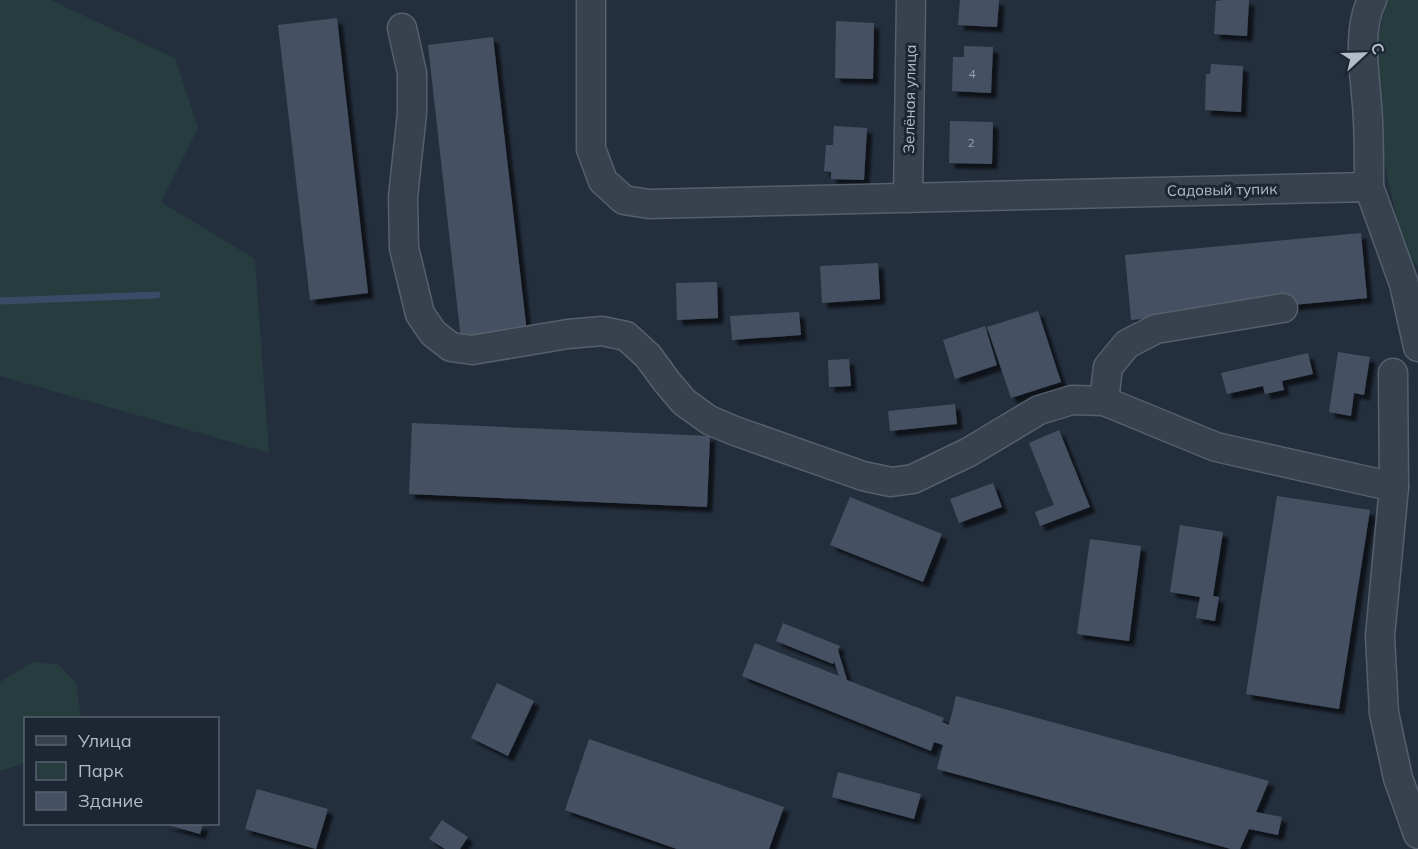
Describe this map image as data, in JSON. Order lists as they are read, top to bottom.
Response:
{
  "streets": {
    "street": ["Зелёная улица", "Садовый тупик"]
  },
  "crossings": [
    ["Зелёная улица", "Садовый тупик"]
  ],
  "house_numbers": ["4", "2"],
  "legend": ["Улица", "Парк", "Здание"],
  "north": "right"
}
